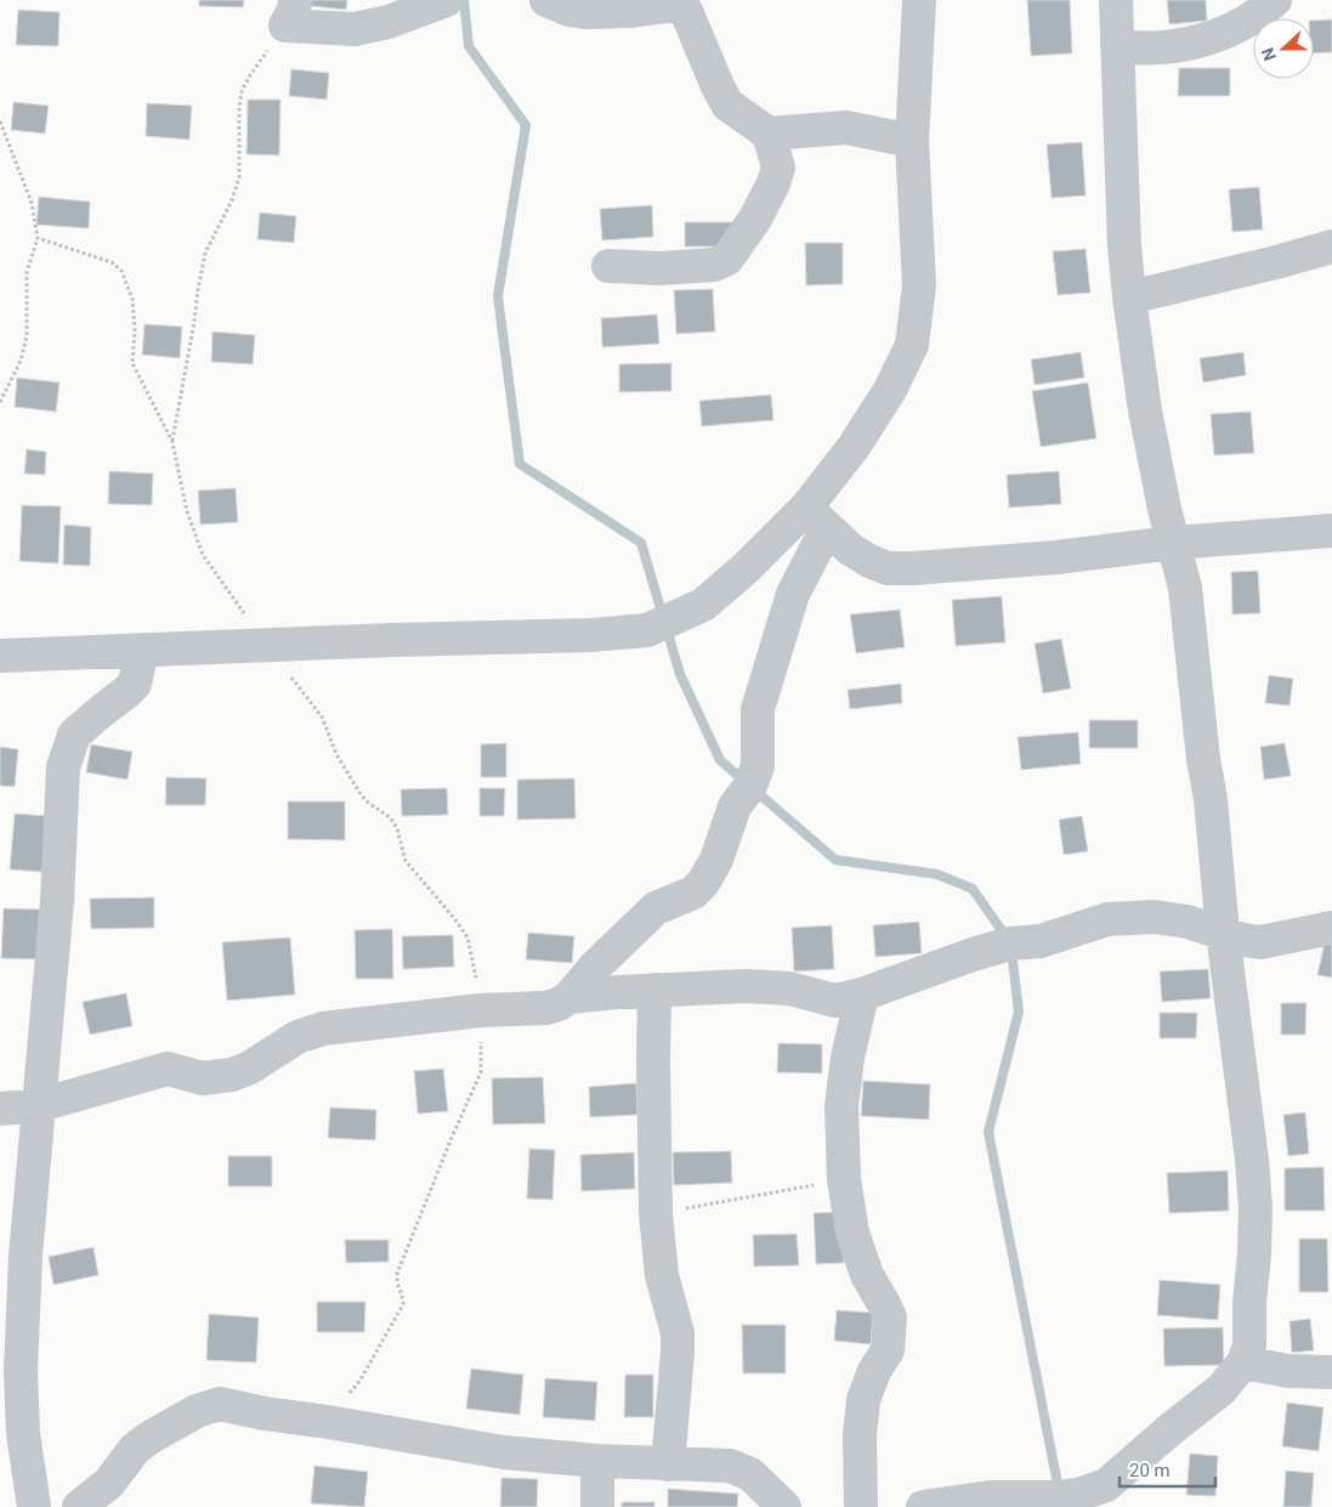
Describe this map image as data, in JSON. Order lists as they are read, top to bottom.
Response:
{
  "scale_bar": "20 m",
  "north": "left"
}
